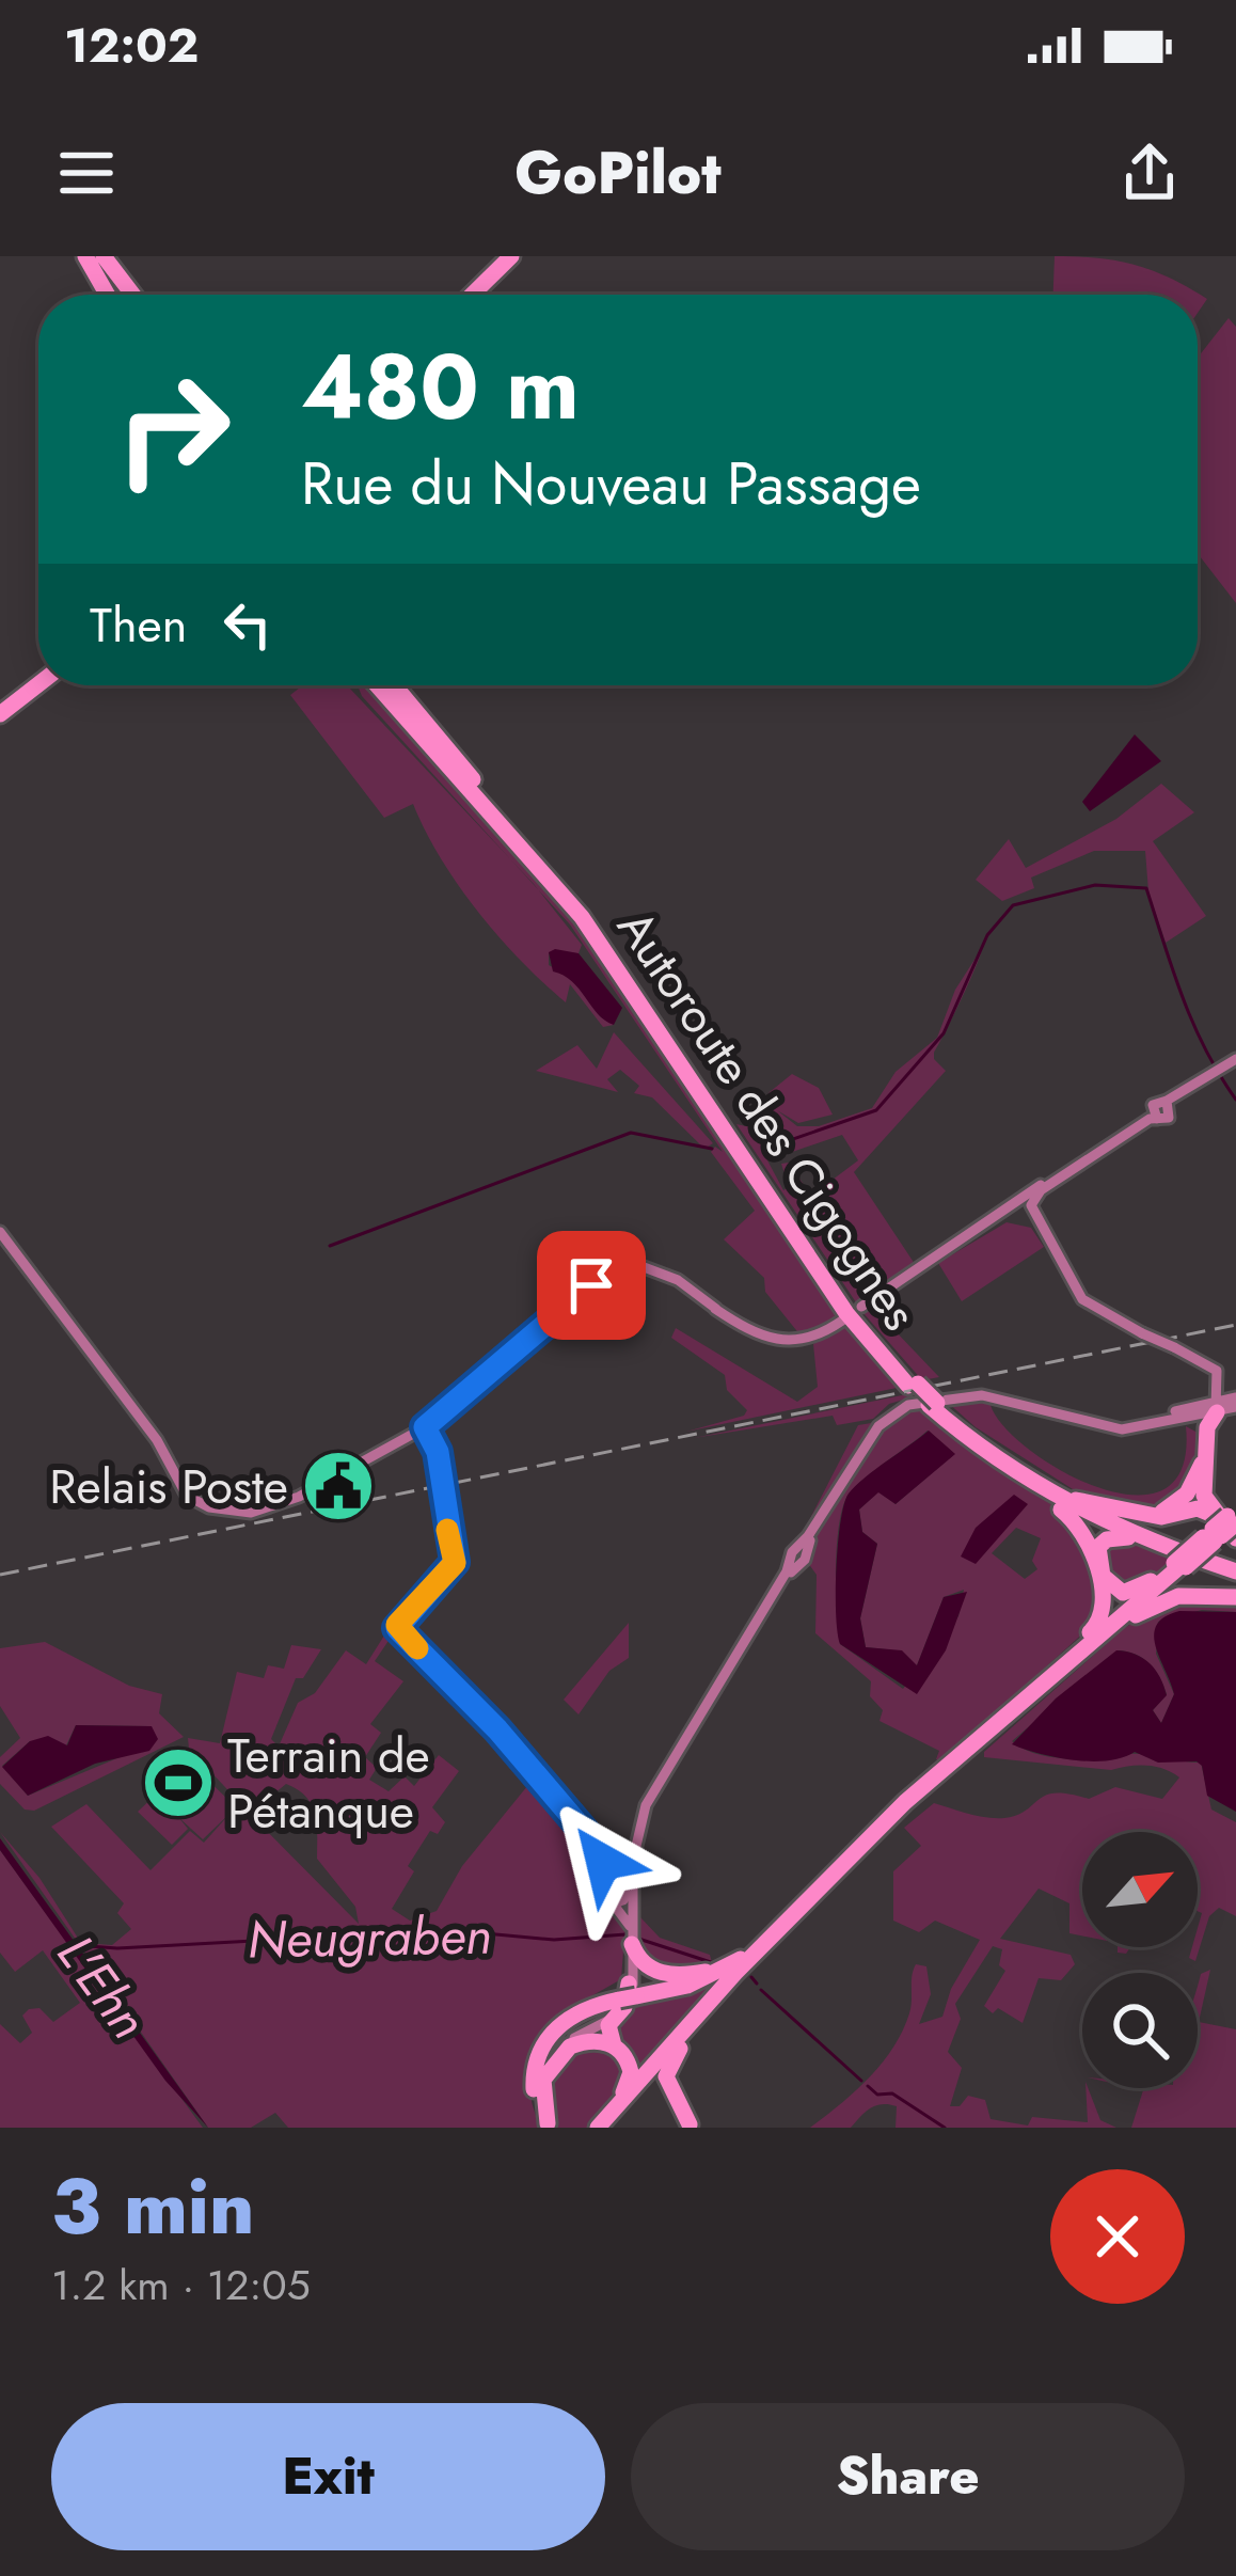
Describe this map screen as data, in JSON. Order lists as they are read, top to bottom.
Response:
{
  "streets": {
    "highway": ["Autoroute des Cigognes"]
  },
  "water": ["Neugraben", "L'Ehn"],
  "places": {
    "public building": ["Relais Poste"],
    "sports": ["Terrain de Pétanque"]
  },
  "north": "top right",
  "page": {
    "status": "12:02",
    "header": "GoPilot",
    "turn": ["480 m", "Rue du Nouveau Passage"],
    "then": "Then",
    "heading": ["3 min", "1.2 km · 12:05"],
    "buttons": ["Exit", "Share"]
  }
}
